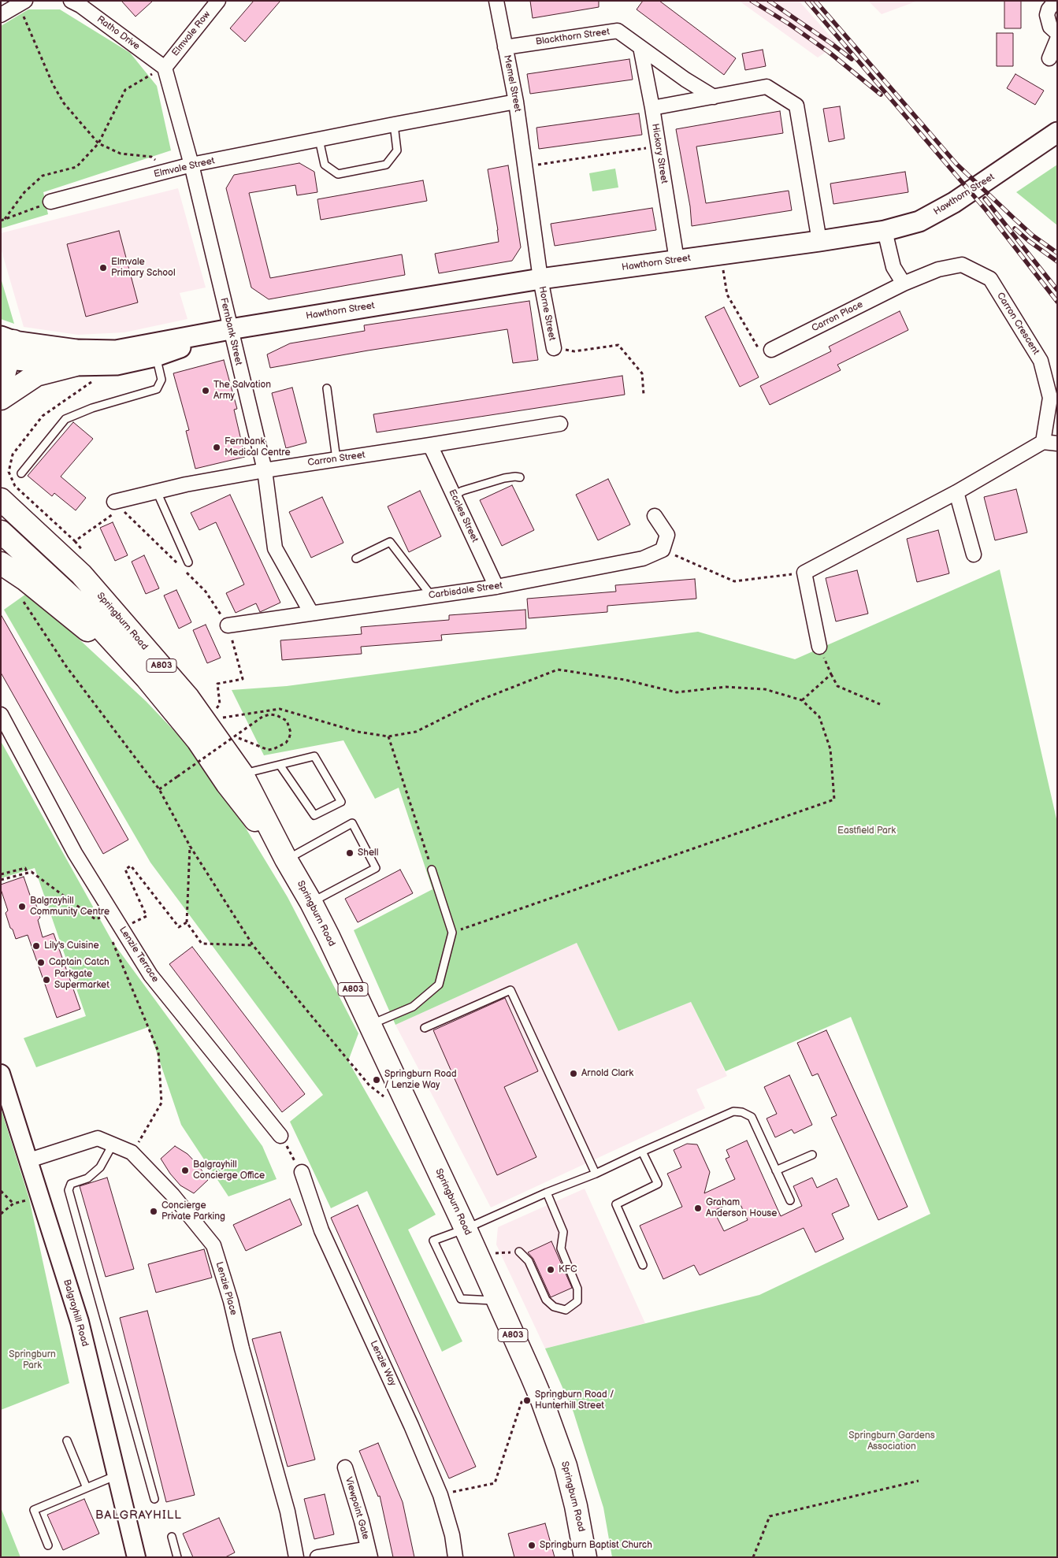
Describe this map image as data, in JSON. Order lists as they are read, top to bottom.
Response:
{
  "streets": {
    "main road": ["Hawthorn Street", "Springburn Road", "A803"],
    "street": [
      "Ratho Drive",
      "Elmvale Row",
      "Blackthorn Street",
      "Memel Street",
      "Hickory Street",
      "Elmvale Street",
      "Horne Street",
      "Carron Place",
      "Carron Crescent",
      "Fernbank Street",
      "Carron Street",
      "Eccles Street",
      "Carbisdale Street",
      "Lenzie Terrace",
      "Lenzie Place",
      "Balgrayhill Road",
      "Lenzie Way",
      "Viewpoint Gate"
    ]
  },
  "crossings": [
    ["Ratho Drive", "Elmvale Row"],
    ["Ratho Drive", "Fernbank Street"],
    ["Elmvale Row", "Fernbank Street"],
    ["Blackthorn Street", "Memel Street"],
    ["Blackthorn Street", "Hickory Street"],
    ["Memel Street", "Elmvale Street"],
    ["Memel Street", "Hawthorn Street"],
    ["Memel Street", "Horne Street"],
    ["Hickory Street", "Hawthorn Street"],
    ["Elmvale Street", "Fernbank Street"],
    ["Hawthorn Street", "Horne Street"],
    ["Hawthorn Street", "Fernbank Street"],
    ["Carron Place", "Carron Crescent"],
    ["Fernbank Street", "Carron Street"],
    ["Fernbank Street", "Carbisdale Street"],
    ["Carron Street", "Eccles Street"],
    ["Eccles Street", "Carbisdale Street"],
    ["Lenzie Place", "Balgrayhill Road"]
  ],
  "districts": ["BALGRAYHILL"],
  "parks": ["Eastfield Park", "Springburn Park", "Springburn Gardens Association"],
  "places": [
    "Elmvale Primary School",
    "The Salvation Army",
    "Fernbank Medical Centre",
    "Shell",
    "Balgrayhill Community Centre",
    "Lily's Cuisine",
    "Captain Catch",
    "Parkgate Supermarket",
    "Arnold Clark",
    "Springburn Road / Lenzie Way",
    "Balgrayhill Concierge Office",
    "Graham Anderson House",
    "Concierge Private Parking",
    "KFC",
    "Springburn Road / Hunterhill Street",
    "Springburn Baptist Church"
  ]
}
